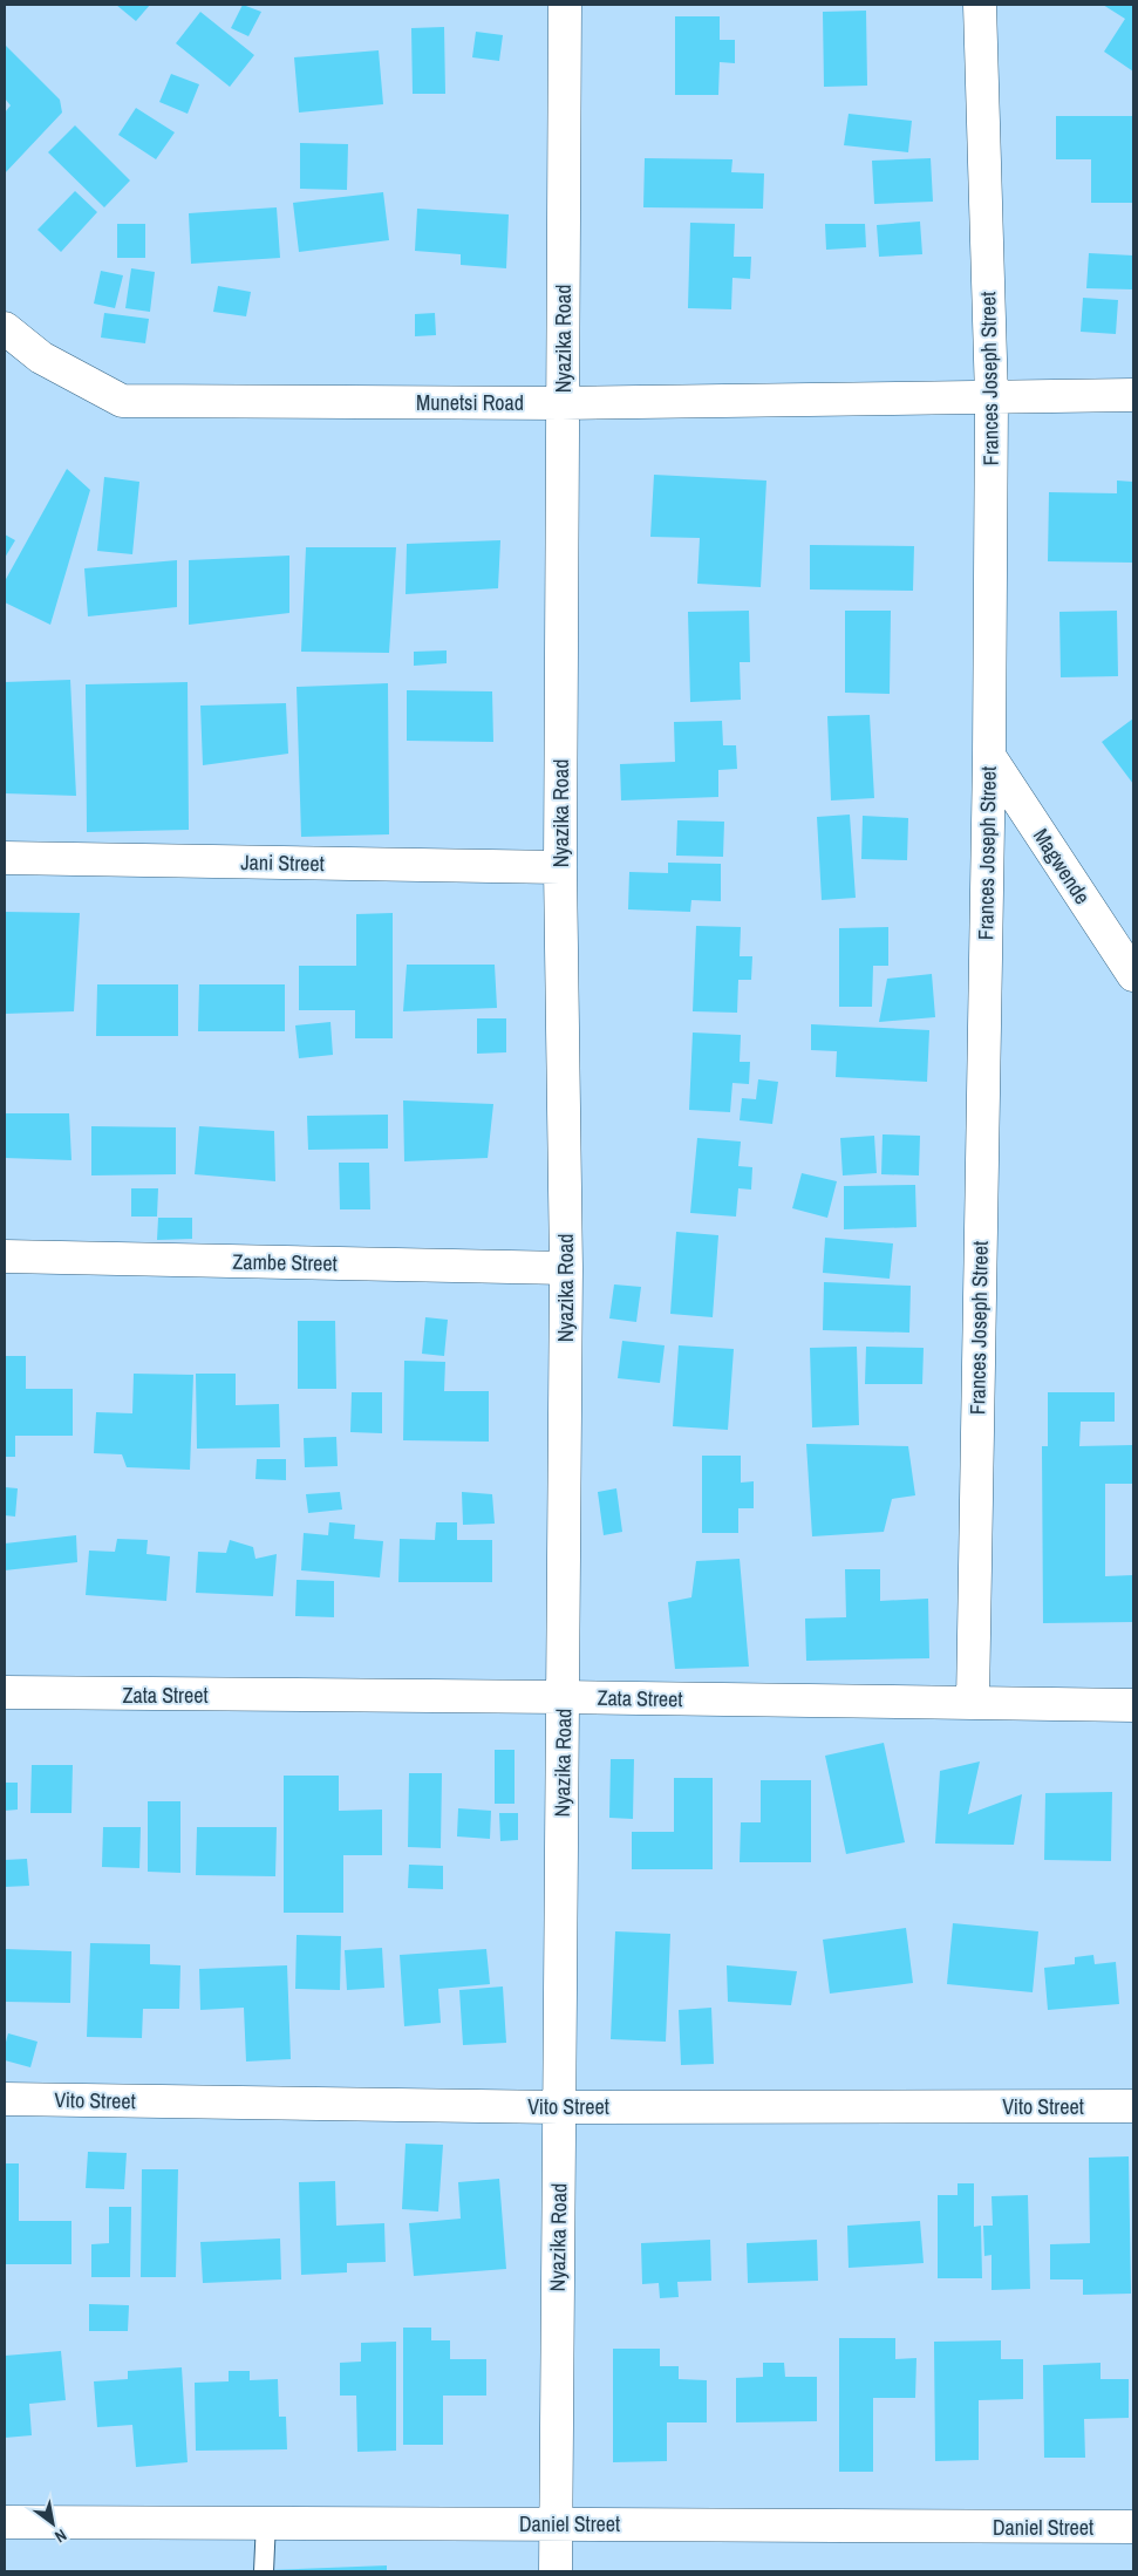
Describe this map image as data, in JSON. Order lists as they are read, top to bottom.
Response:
{
  "streets": {
    "street": [
      "Nyazika Road",
      "Frances Joseph Street",
      "Munetsi Road",
      "Jani Street",
      "Magwende",
      "Zambe Street",
      "Zata Street",
      "Vito Street",
      "Daniel Street"
    ]
  },
  "crossings": [
    ["Nyazika Road", "Munetsi Road"],
    ["Nyazika Road", "Jani Street"],
    ["Nyazika Road", "Zambe Street"],
    ["Nyazika Road", "Zata Street"],
    ["Nyazika Road", "Vito Street"],
    ["Nyazika Road", "Daniel Street"],
    ["Frances Joseph Street", "Munetsi Road"],
    ["Frances Joseph Street", "Magwende"],
    ["Frances Joseph Street", "Zata Street"]
  ],
  "north": "bottom right"
}
